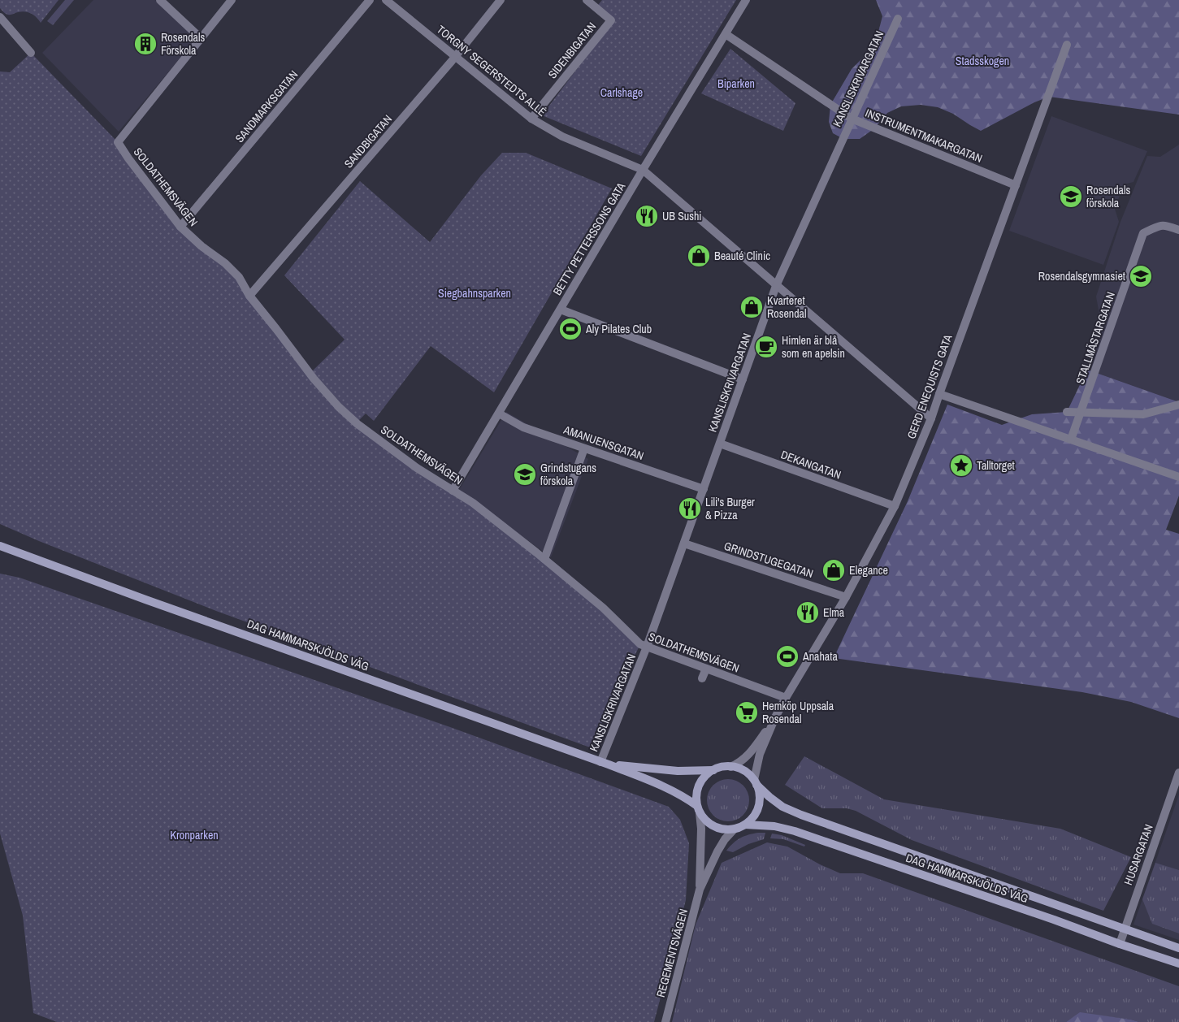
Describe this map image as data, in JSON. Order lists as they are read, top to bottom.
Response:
{
  "streets": {
    "main road": ["DAG HAMMARSKJÖLDS VÄG"],
    "street": [
      "SIDENBIGATAN",
      "TORGNY SEGERSTEDTS ALLÉ",
      "KANSLISKRIVARGATAN",
      "SANDMARKSGATAN",
      "INSTRUMENTMAKARGATAN",
      "SANDBIGATAN",
      "SOLDATHEMSVÄGEN",
      "BETTY PETTERSSONS GATA",
      "STALLMÄSTARGATAN",
      "GERD ENEQUISTS GATA",
      "AMANUENSGATAN",
      "DEKANGATAN",
      "GRINDSTUGEGATAN",
      "HUSARGATAN",
      "REGEMENTSVÄGEN"
    ]
  },
  "crossings": [
    ["SIDENBIGATAN", "TORGNY SEGERSTEDTS ALLÉ"],
    ["TORGNY SEGERSTEDTS ALLÉ", "KANSLISKRIVARGATAN"],
    ["TORGNY SEGERSTEDTS ALLÉ", "SANDBIGATAN"],
    ["TORGNY SEGERSTEDTS ALLÉ", "BETTY PETTERSSONS GATA"],
    ["TORGNY SEGERSTEDTS ALLÉ", "GERD ENEQUISTS GATA"],
    ["KANSLISKRIVARGATAN", "INSTRUMENTMAKARGATAN"],
    ["KANSLISKRIVARGATAN", "SOLDATHEMSVÄGEN"],
    ["KANSLISKRIVARGATAN", "AMANUENSGATAN"],
    ["KANSLISKRIVARGATAN", "DEKANGATAN"],
    ["KANSLISKRIVARGATAN", "GRINDSTUGEGATAN"],
    ["KANSLISKRIVARGATAN", "DAG HAMMARSKJÖLDS VÄG"],
    ["SANDMARKSGATAN", "SOLDATHEMSVÄGEN"],
    ["INSTRUMENTMAKARGATAN", "BETTY PETTERSSONS GATA"],
    ["INSTRUMENTMAKARGATAN", "GERD ENEQUISTS GATA"],
    ["SANDBIGATAN", "SOLDATHEMSVÄGEN"],
    ["SOLDATHEMSVÄGEN", "BETTY PETTERSSONS GATA"],
    ["SOLDATHEMSVÄGEN", "GERD ENEQUISTS GATA"],
    ["BETTY PETTERSSONS GATA", "AMANUENSGATAN"],
    ["GERD ENEQUISTS GATA", "DEKANGATAN"],
    ["GERD ENEQUISTS GATA", "GRINDSTUGEGATAN"],
    ["GERD ENEQUISTS GATA", "DAG HAMMARSKJÖLDS VÄG"],
    ["GERD ENEQUISTS GATA", "REGEMENTSVÄGEN"],
    ["DAG HAMMARSKJÖLDS VÄG", "HUSARGATAN"],
    ["DAG HAMMARSKJÖLDS VÄG", "REGEMENTSVÄGEN"]
  ],
  "parks": [
    "Stadsskogen",
    "Biparken",
    "Carlshage",
    "Siegbahnsparken",
    "Kronparken"
  ],
  "places": {
    "building": ["Rosendals Förskola"],
    "school or university": ["Rosendals förskola", "Rosendalsgymnasiet", "Grindstugans förskola"],
    "restaurant": ["UB Sushi", "Lili's Burger & Pizza", "Elma"],
    "shop": ["Beauté Clinic", "Kvarteret Rosendal", "Elegance"],
    "sports": ["Aly Pilates Club", "Anahata"],
    "cafe": ["Himlen är blå som en apelsin"],
    "place": ["Talltorget"],
    "supermarket": ["Hemköp Uppsala Rosendal"]
  }
}
